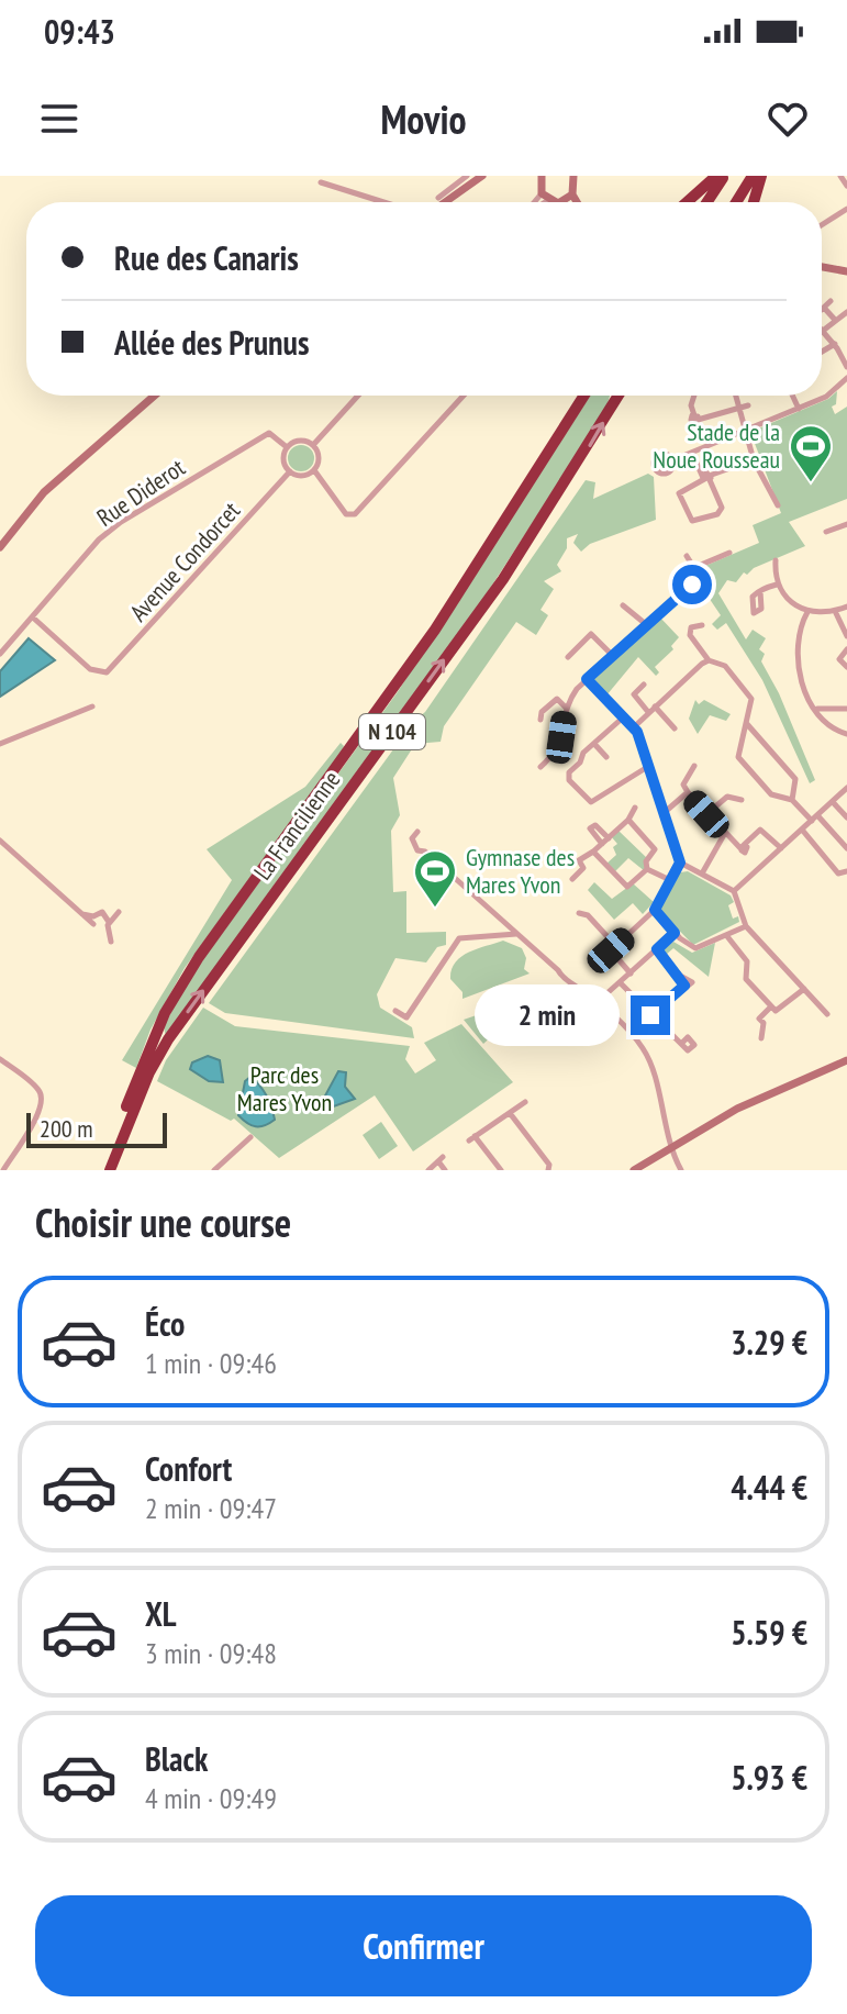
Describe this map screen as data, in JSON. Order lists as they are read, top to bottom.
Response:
{
  "streets": {
    "highway": ["N 104", "La Francilienne"],
    "street": ["Rue Diderot", "Avenue Condorcet"]
  },
  "crossings": [
    ["Rue Diderot", "Avenue Condorcet"]
  ],
  "parks": ["Parc des Mares Yvon"],
  "places": {
    "sports": ["Stade de la Noue Rousseau", "Gymnase des Mares Yvon"]
  },
  "scale_bar": "200 m",
  "page": {
    "status": "09:43",
    "header": "Movio",
    "banner": ["Rue des Canaris", "Allée des Prunus"],
    "bubble": "2 min",
    "scale": "200 m",
    "heading": "Choisir une course",
    "list": [
      {
        "name": "Éco",
        "note": "1 min · 09:46",
        "value": "3.29 €"
      },
      {
        "name": "Confort",
        "note": "2 min · 09:47",
        "value": "4.44 €"
      },
      {
        "name": "XL",
        "note": "3 min · 09:48",
        "value": "5.59 €"
      },
      {
        "name": "Black",
        "note": "4 min · 09:49",
        "value": "5.93 €"
      }
    ],
    "buttons": "Confirmer"
  }
}
